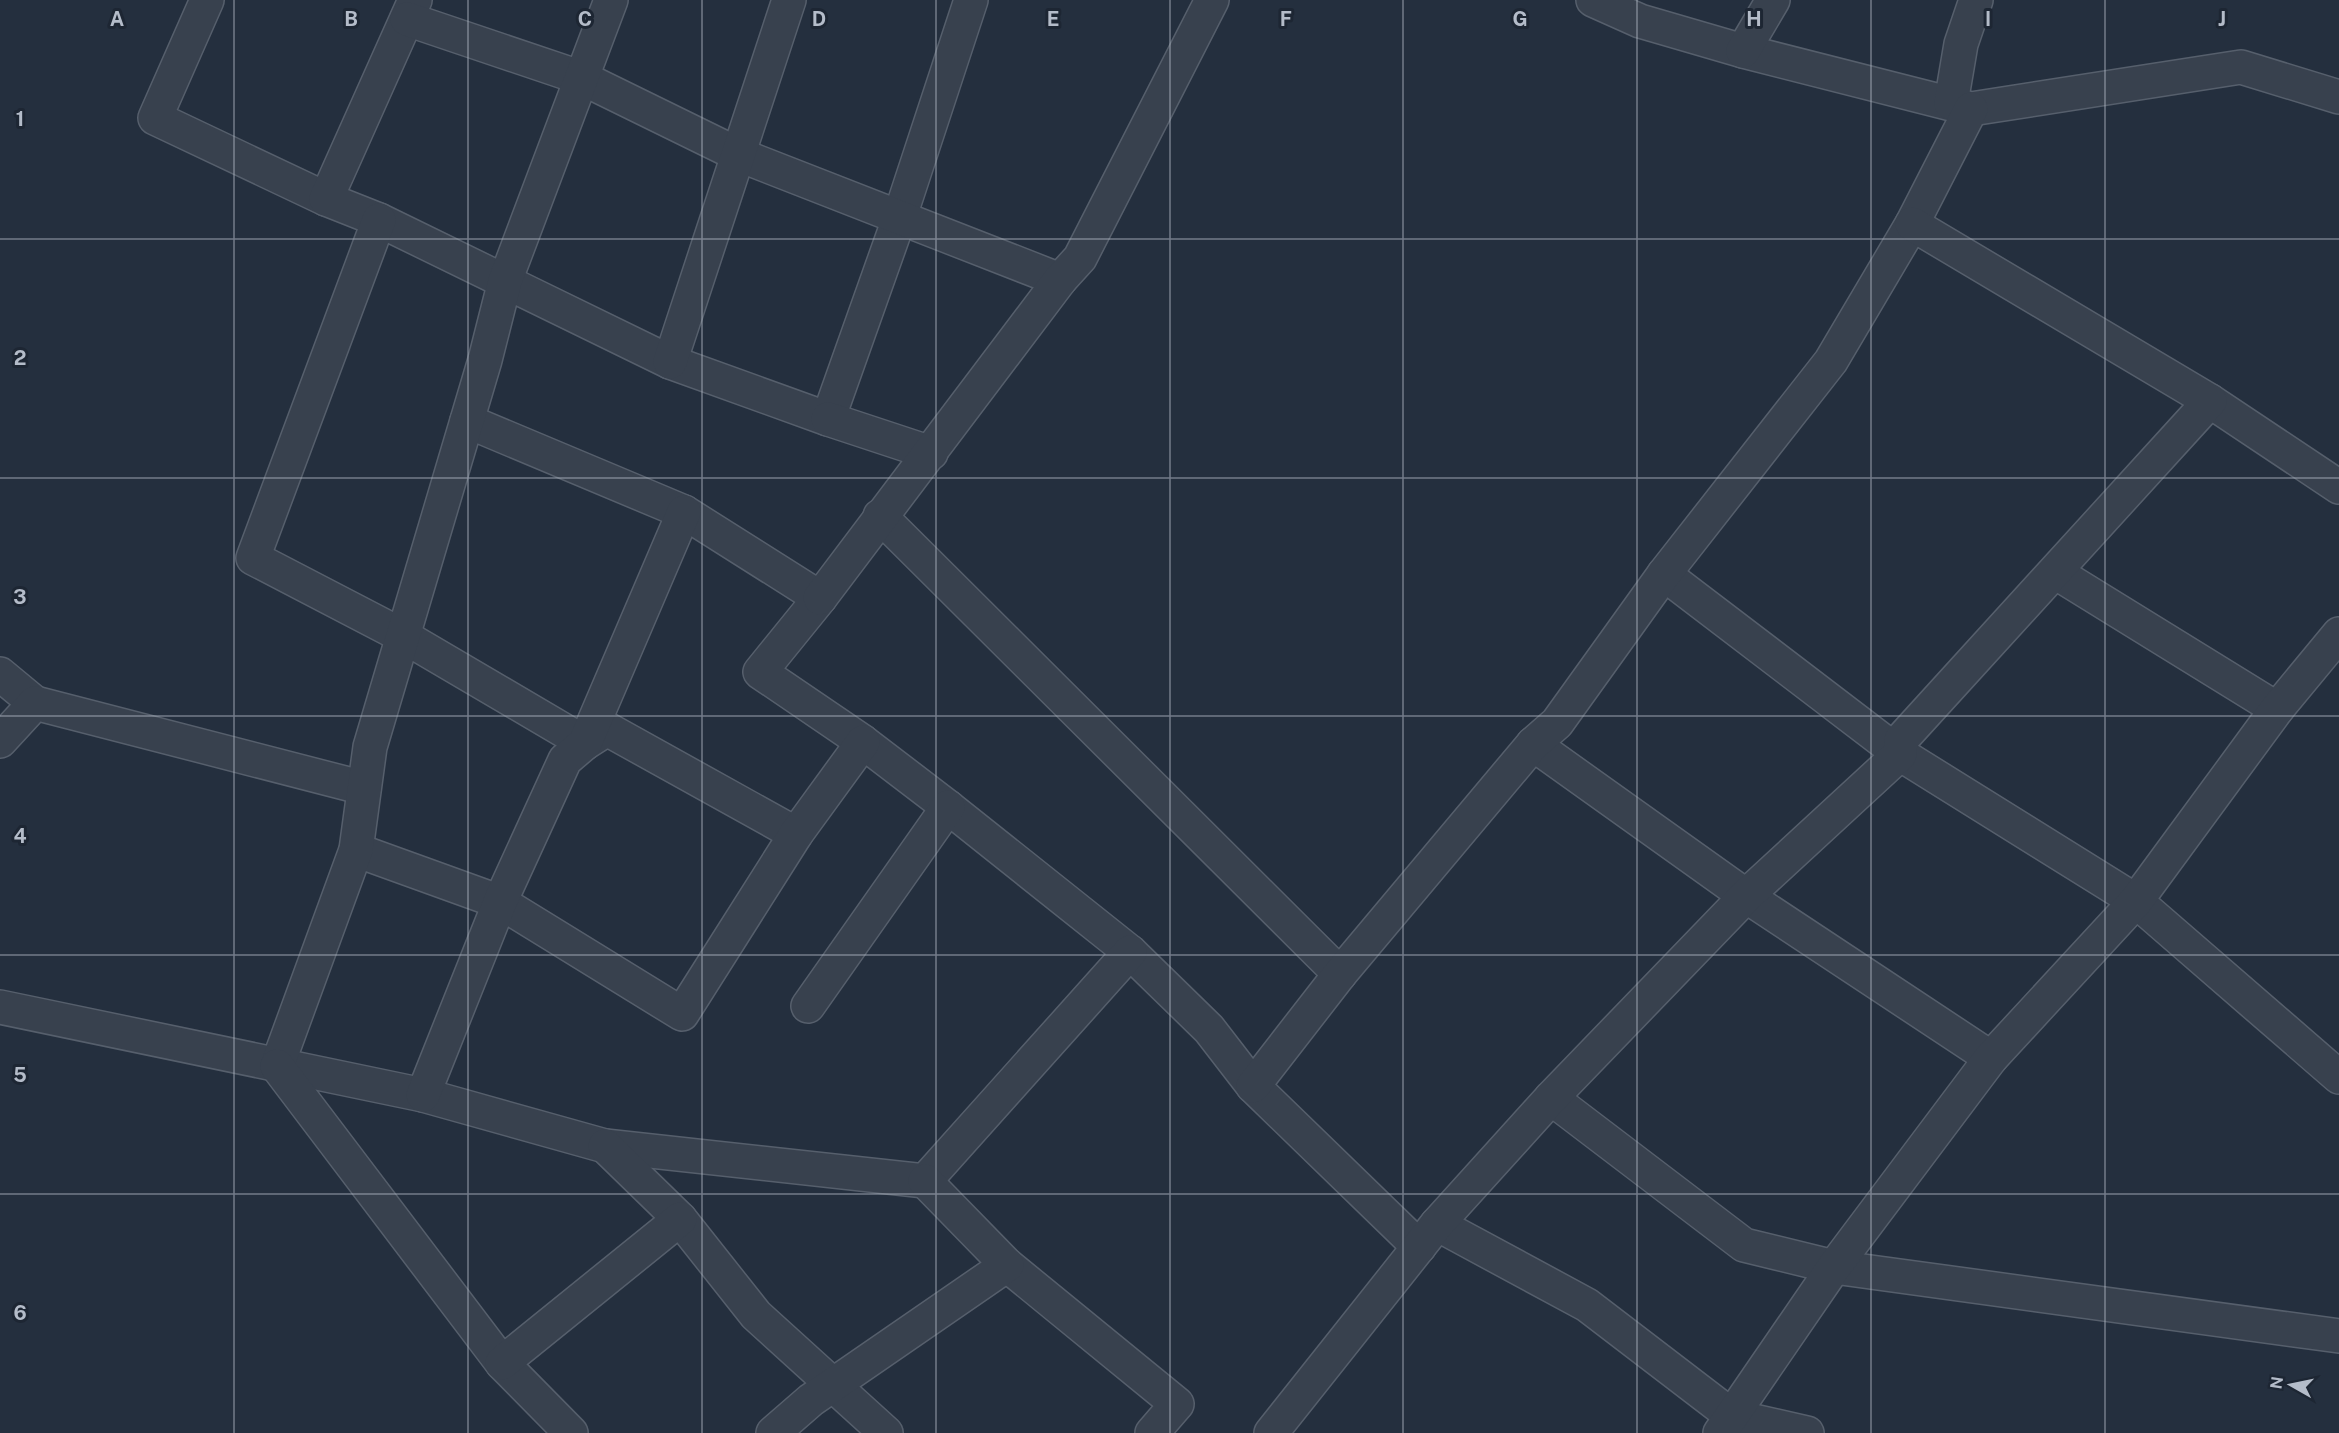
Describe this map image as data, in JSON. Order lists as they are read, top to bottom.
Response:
{
  "north": "left",
  "grid": {
    "columns": [
      "A",
      "B",
      "C",
      "D",
      "E",
      "F",
      "G",
      "H",
      "I",
      "J"
    ],
    "rows": [
      "1",
      "2",
      "3",
      "4",
      "5",
      "6"
    ]
  }
}
